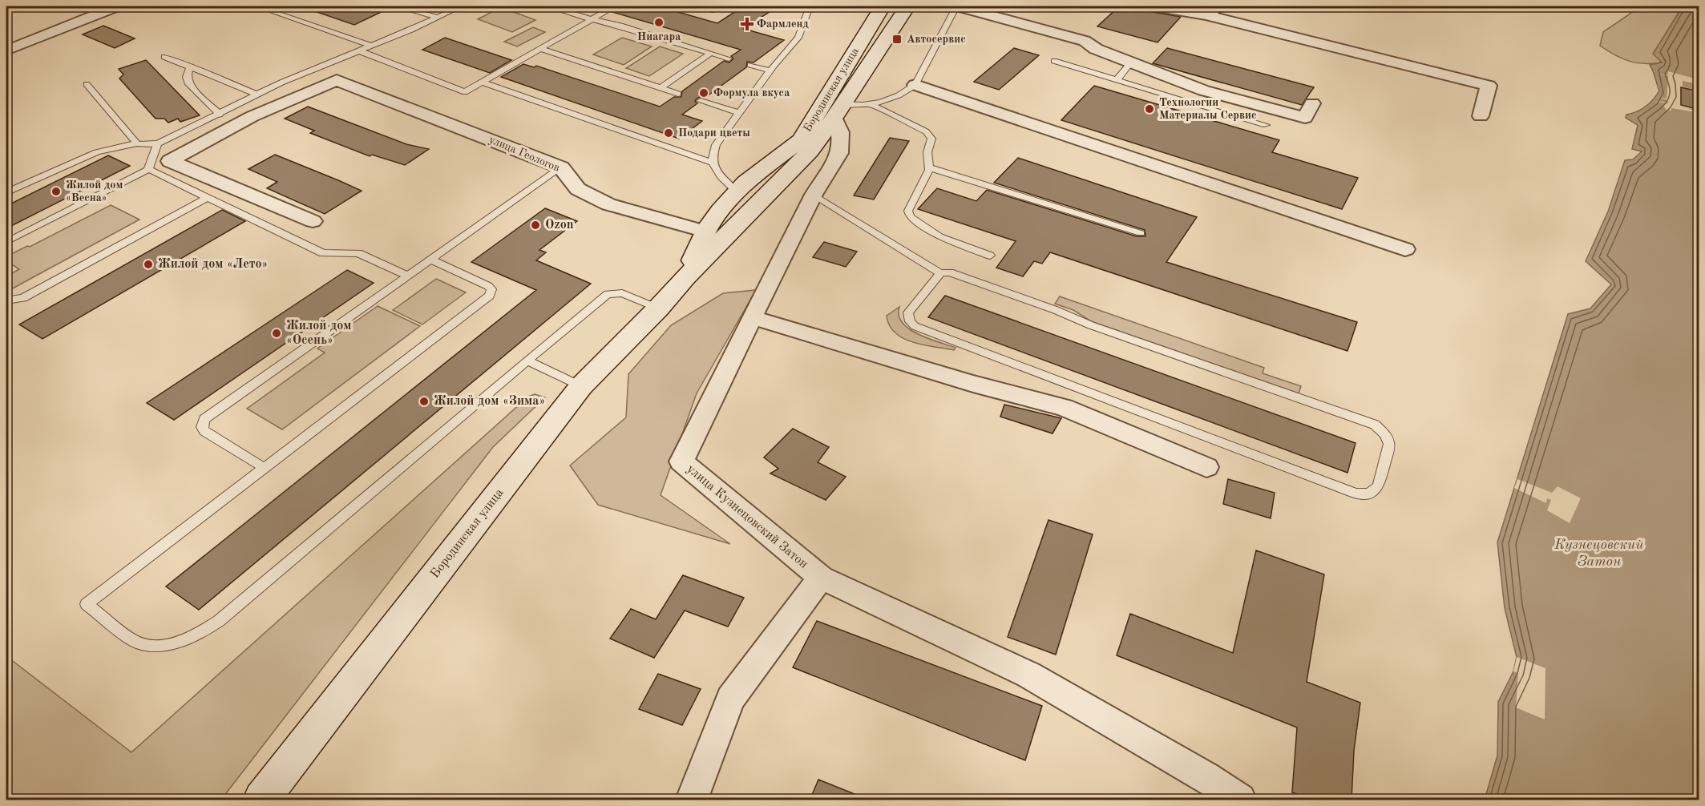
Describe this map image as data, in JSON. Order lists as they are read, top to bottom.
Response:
{
  "streets": {
    "street": ["Бородинская улица", "улица Геологов", "улица Кузнецовский Затон"]
  },
  "crossings": [
    ["Бородинская улица", "улица Геологов"],
    ["Бородинская улица", "улица Кузнецовский Затон"]
  ],
  "water": ["Кузнецовский Затон"],
  "places": {
    "other": [
      "Ниагара",
      "Формула вкуса",
      "Технологии Материалы Сервис",
      "Подари цветы",
      "Жилой дом «Весна»",
      "Ozon",
      "Жилой дом «Лето»",
      "Жилой дом «Осень»",
      "Жилой дом «Зима»"
    ],
    "health": ["Фармленд"],
    "transit": ["Автосервис"]
  }
}
